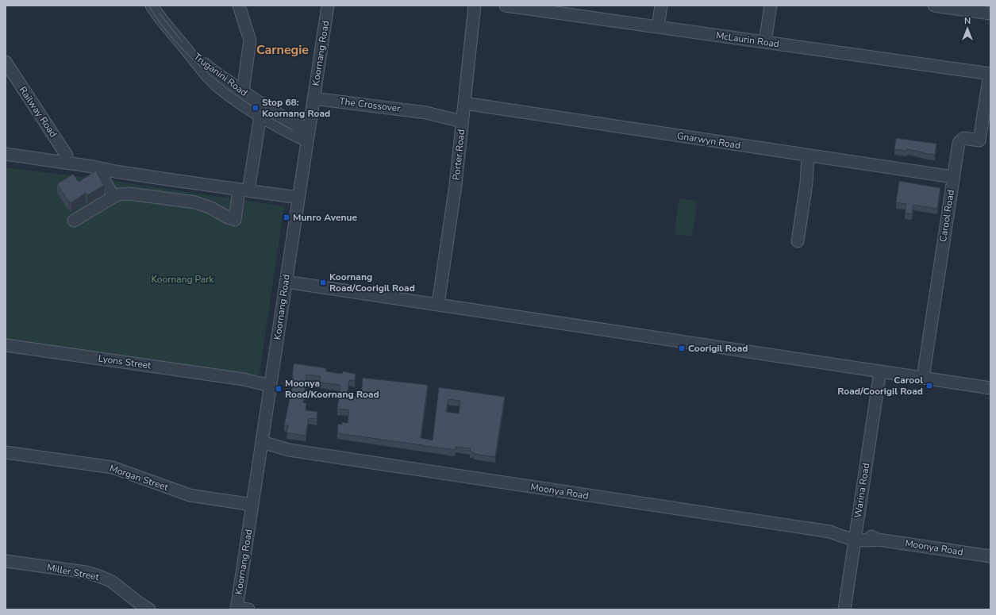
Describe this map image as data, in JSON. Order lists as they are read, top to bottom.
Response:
{
  "streets": {
    "street": [
      "McLaurin Road",
      "Koornang Road",
      "Truganini Road",
      "The Crossover",
      "Railway Road",
      "Gnarwyn Road",
      "Porter Road",
      "Carool Road",
      "Lyons Street",
      "Morgan Street",
      "Warina Road",
      "Moonya Road",
      "Miller Street"
    ]
  },
  "crossings": [
    ["McLaurin Road", "Carool Road"],
    ["Koornang Road", "Truganini Road"],
    ["Koornang Road", "The Crossover"],
    ["Koornang Road", "Lyons Street"],
    ["Koornang Road", "Morgan Street"],
    ["Koornang Road", "Moonya Road"],
    ["The Crossover", "Gnarwyn Road"],
    ["The Crossover", "Porter Road"],
    ["Gnarwyn Road", "Porter Road"],
    ["Gnarwyn Road", "Carool Road"],
    ["Warina Road", "Moonya Road"]
  ],
  "districts": ["Carnegie"],
  "parks": ["Koornang Park"],
  "places": {
    "transit": [
      "Stop 68: Koornang Road",
      "Munro Avenue",
      "Koornang Road/Coorigil Road",
      "Coorigil Road",
      "Carool Road/Coorigil Road",
      "Moonya Road/Koornang Road"
    ]
  },
  "north": "top"
}
